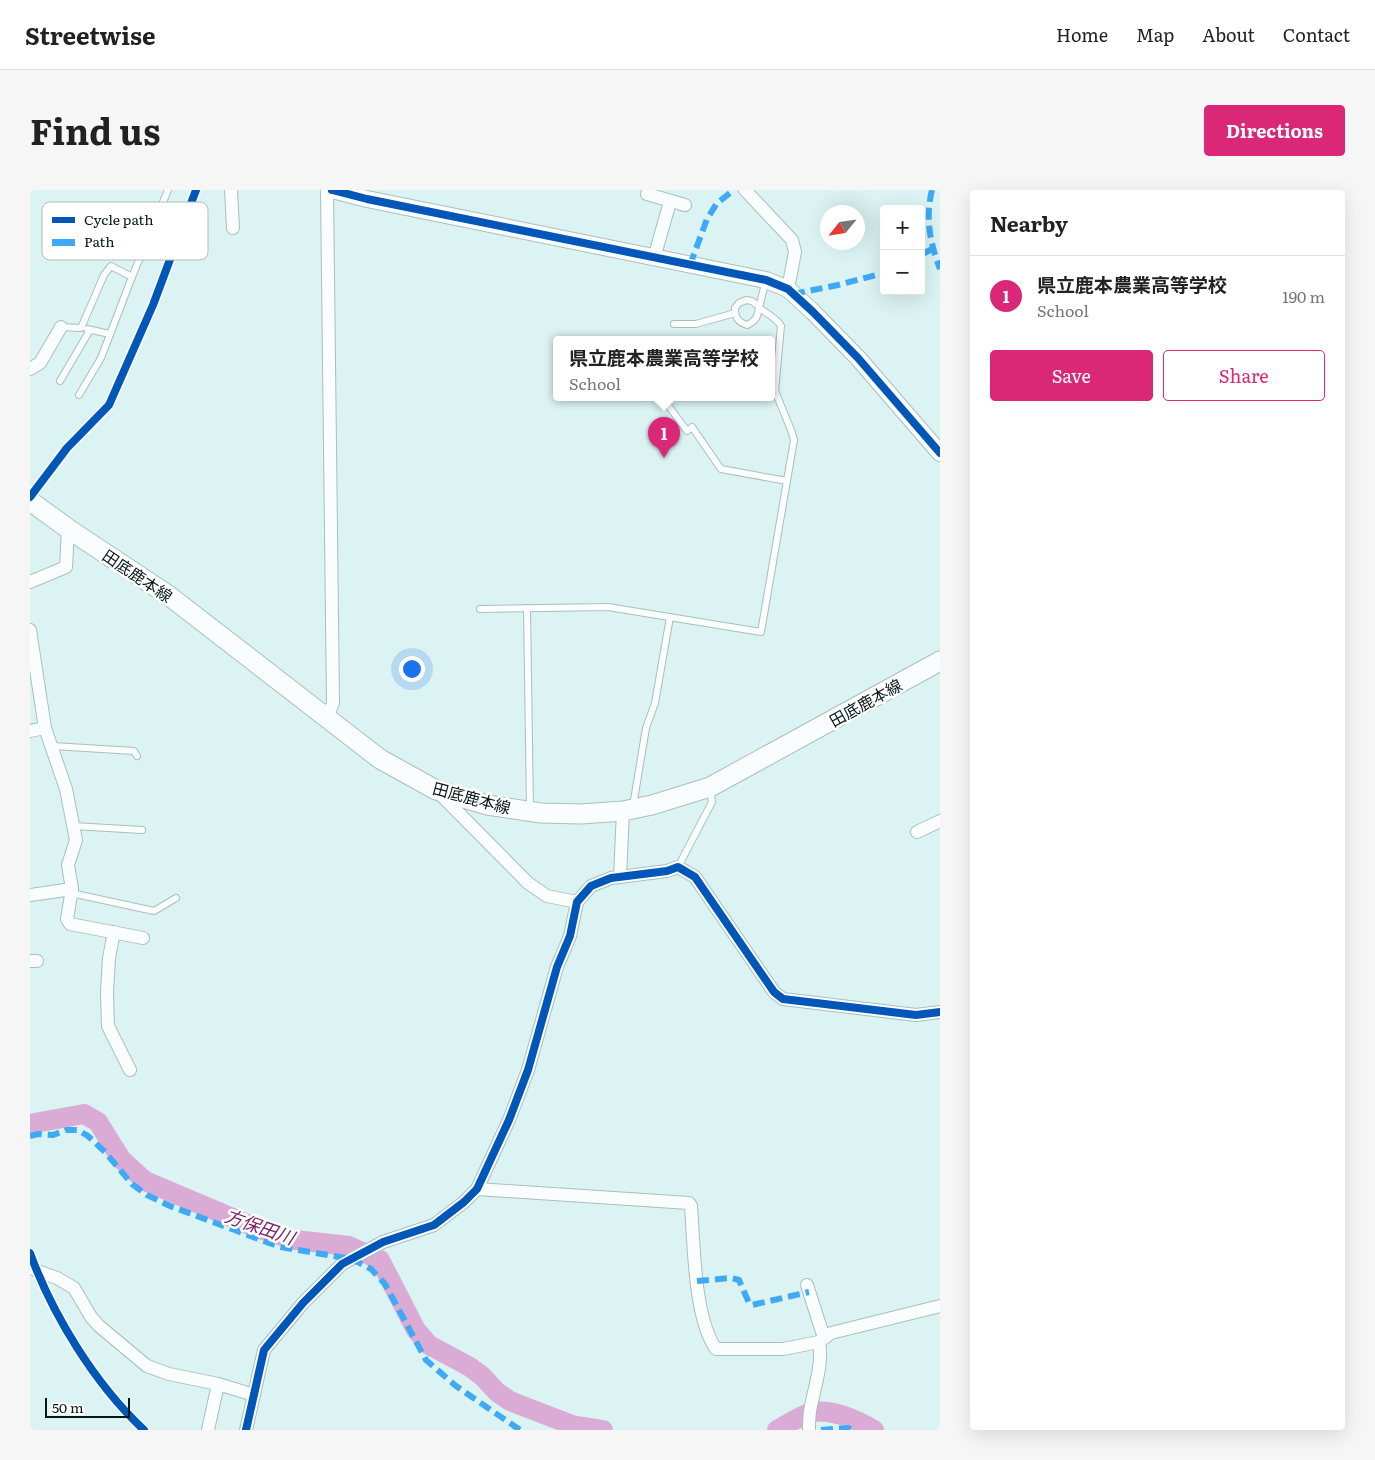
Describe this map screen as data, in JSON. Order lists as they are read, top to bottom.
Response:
{
  "streets": {
    "main road": ["田底鹿本線"]
  },
  "water": ["方保田川"],
  "legend": ["Cycle path", "Path"],
  "scale_bar": "50 m",
  "north": "bottom left",
  "page": {
    "header": "Streetwise",
    "nav": [
      "Home",
      "Map",
      "About",
      "Contact"
    ],
    "title": "Find us",
    "buttons": [
      "Directions",
      ["Save", "Share"]
    ],
    "heading": "Nearby",
    "map_buttons": ["+", "−"],
    "list": [
      {
        "mark": "1",
        "name": "県立鹿本農業高等学校",
        "note": "School",
        "value": "190 m"
      }
    ],
    "popup": ["県立鹿本農業高等学校", "School"],
    "pins": "1",
    "scale": "50 m"
  }
}
